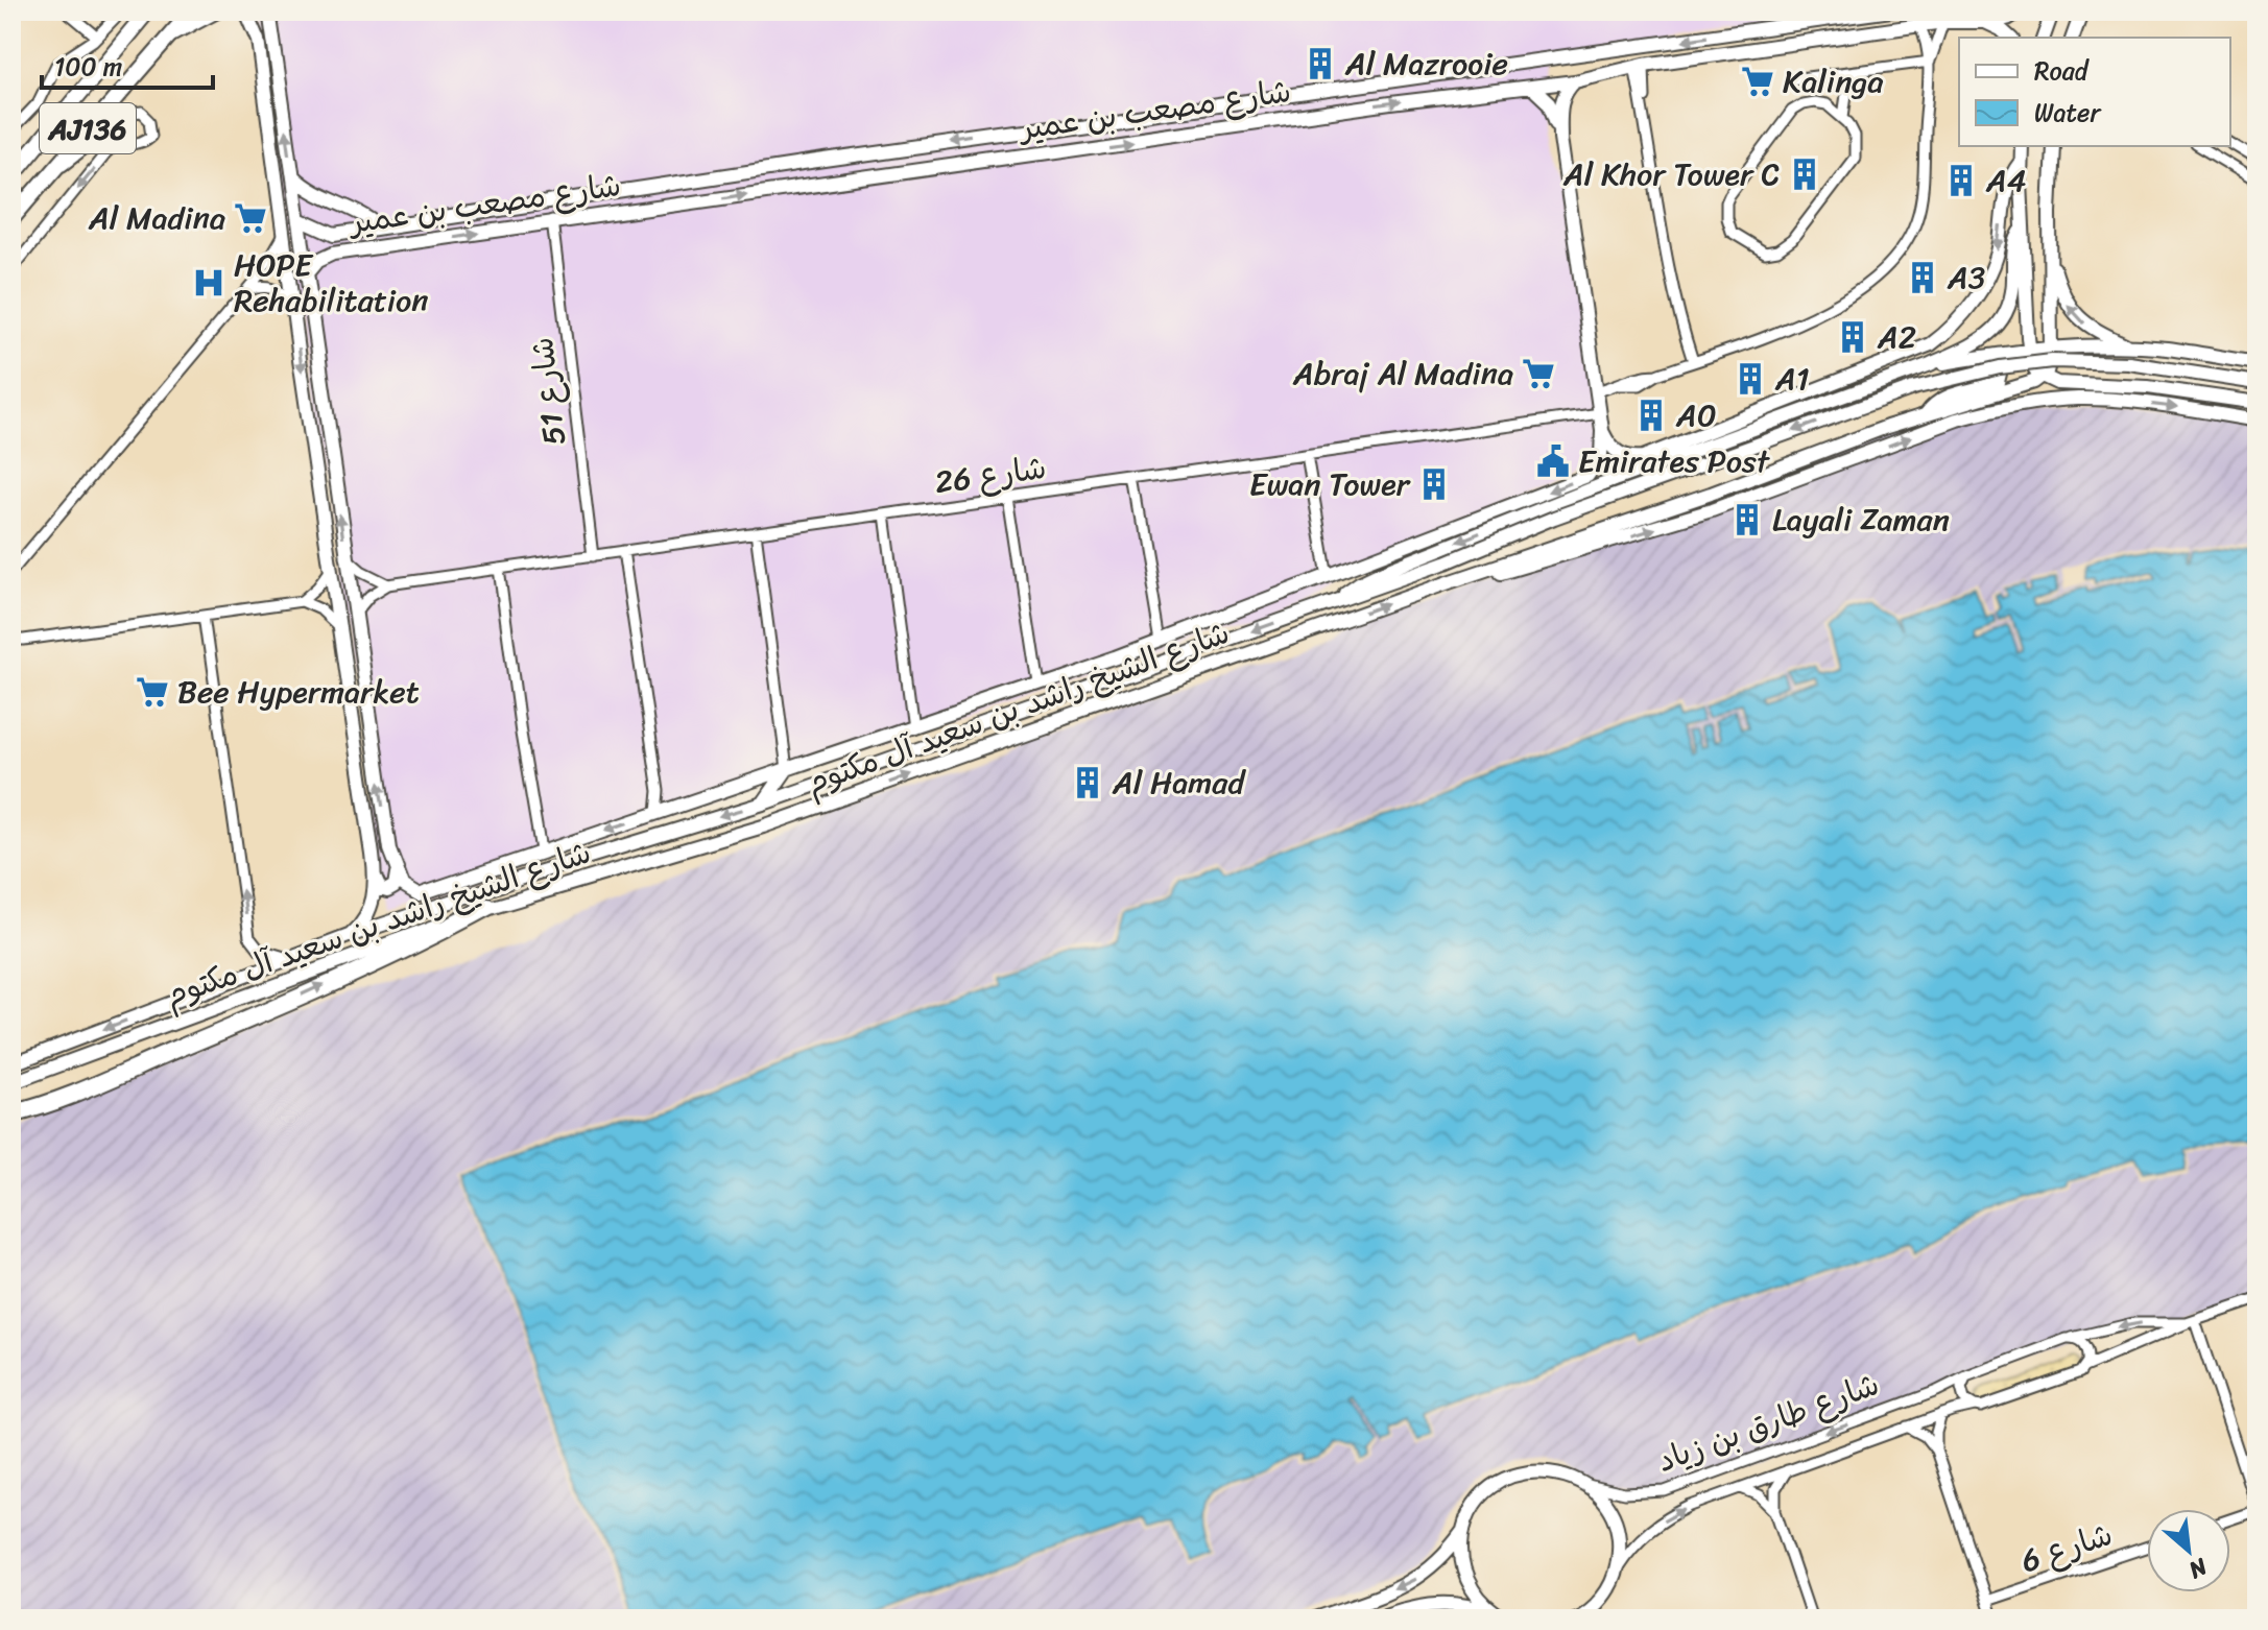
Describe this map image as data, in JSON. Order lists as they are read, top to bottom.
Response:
{
  "streets": {
    "main road": ["شارع مصعب بن عمير", "AJ136", "شارع الشيخ راشد بن سعيد آل مكتوم"],
    "street": [
      "شارع 51",
      "شارع 26",
      "شارع طارق بن زياد",
      "شارع 6"
    ]
  },
  "crossings": [
    ["شارع مصعب بن عمير", "شارع 51"],
    ["شارع 51", "شارع 26"]
  ],
  "places": {
    "building": [
      "Al Mazrooie",
      "Al Khor Tower C",
      "A4",
      "A3",
      "A2",
      "A1",
      "A0",
      "Ewan Tower",
      "Layali Zaman",
      "Al Hamad"
    ],
    "supermarket": [
      "Kalinga",
      "Al Madina",
      "Abraj Al Madina",
      "Bee Hypermarket"
    ],
    "hospital": ["HOPE Rehabilitation"],
    "public building": ["Emirates Post"]
  },
  "legend": ["Road", "Water"],
  "scale_bar": "100 m",
  "north": "bottom right"
}
